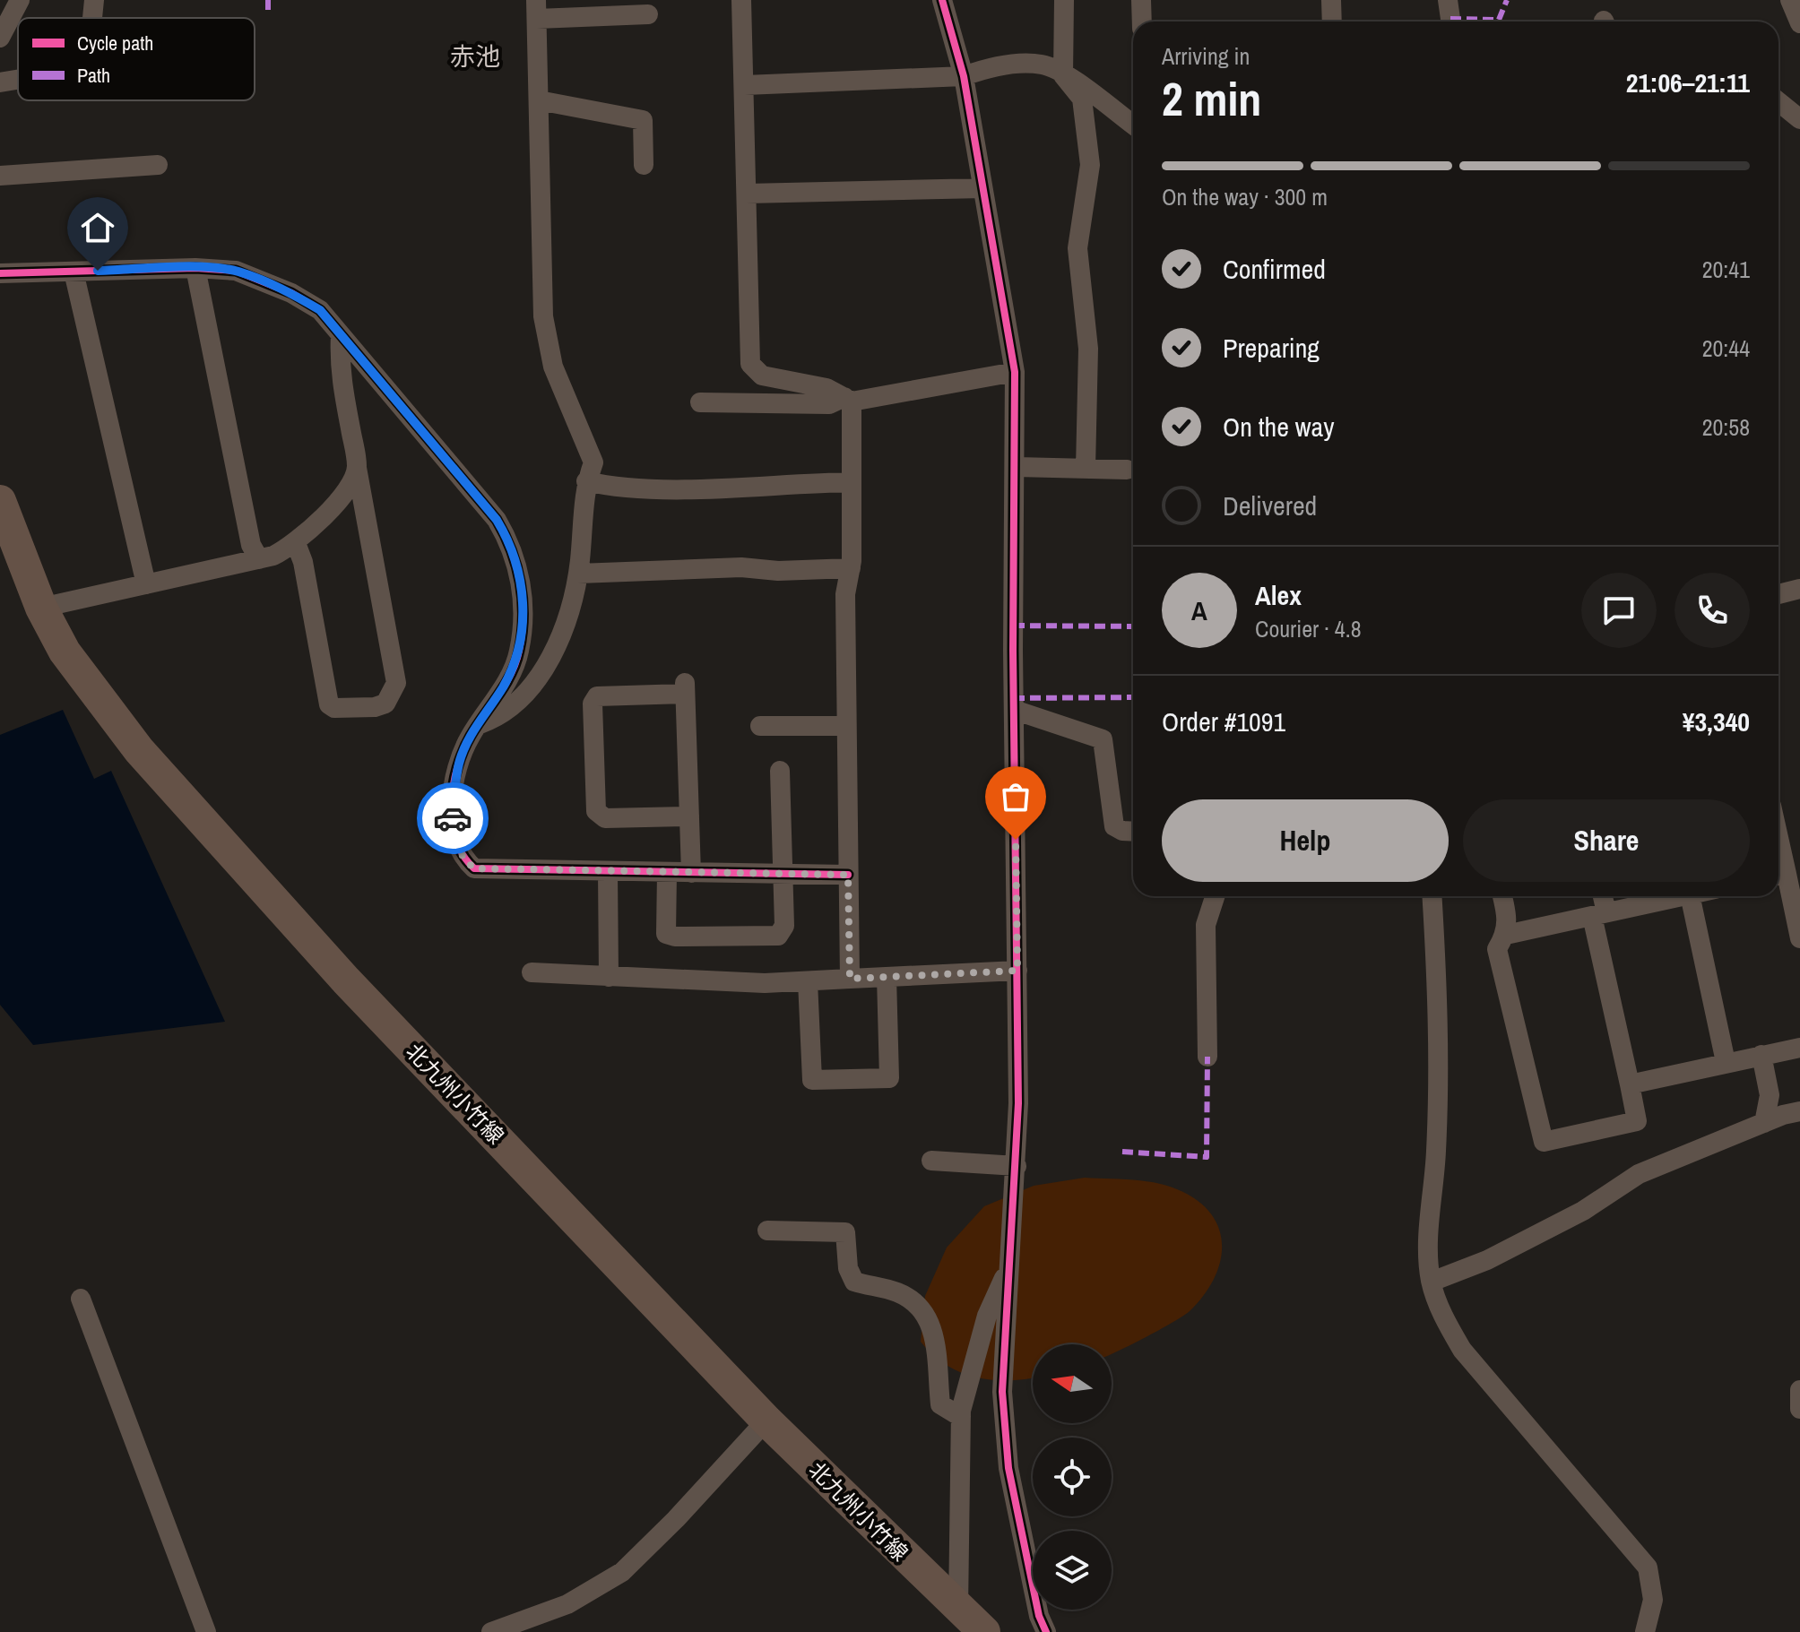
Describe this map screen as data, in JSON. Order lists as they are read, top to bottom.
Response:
{
  "streets": {
    "main road": ["北九州小竹線"]
  },
  "districts": ["赤池"],
  "legend": ["Cycle path", "Path"],
  "north": "left",
  "page": {
    "heading": ["2 min", "Arriving in", "21:06–21:11"],
    "panel": [
      "Alex",
      "Courier · 4.8",
      "Order #1091",
      "¥3,340"
    ],
    "bar": "On the way · 300 m",
    "list": [
      ["Confirmed", "20:41"],
      ["Preparing", "20:44"],
      ["On the way", "20:58"],
      "Delivered"
    ],
    "round": "A",
    "buttons": ["Help", "Share"]
  }
}
